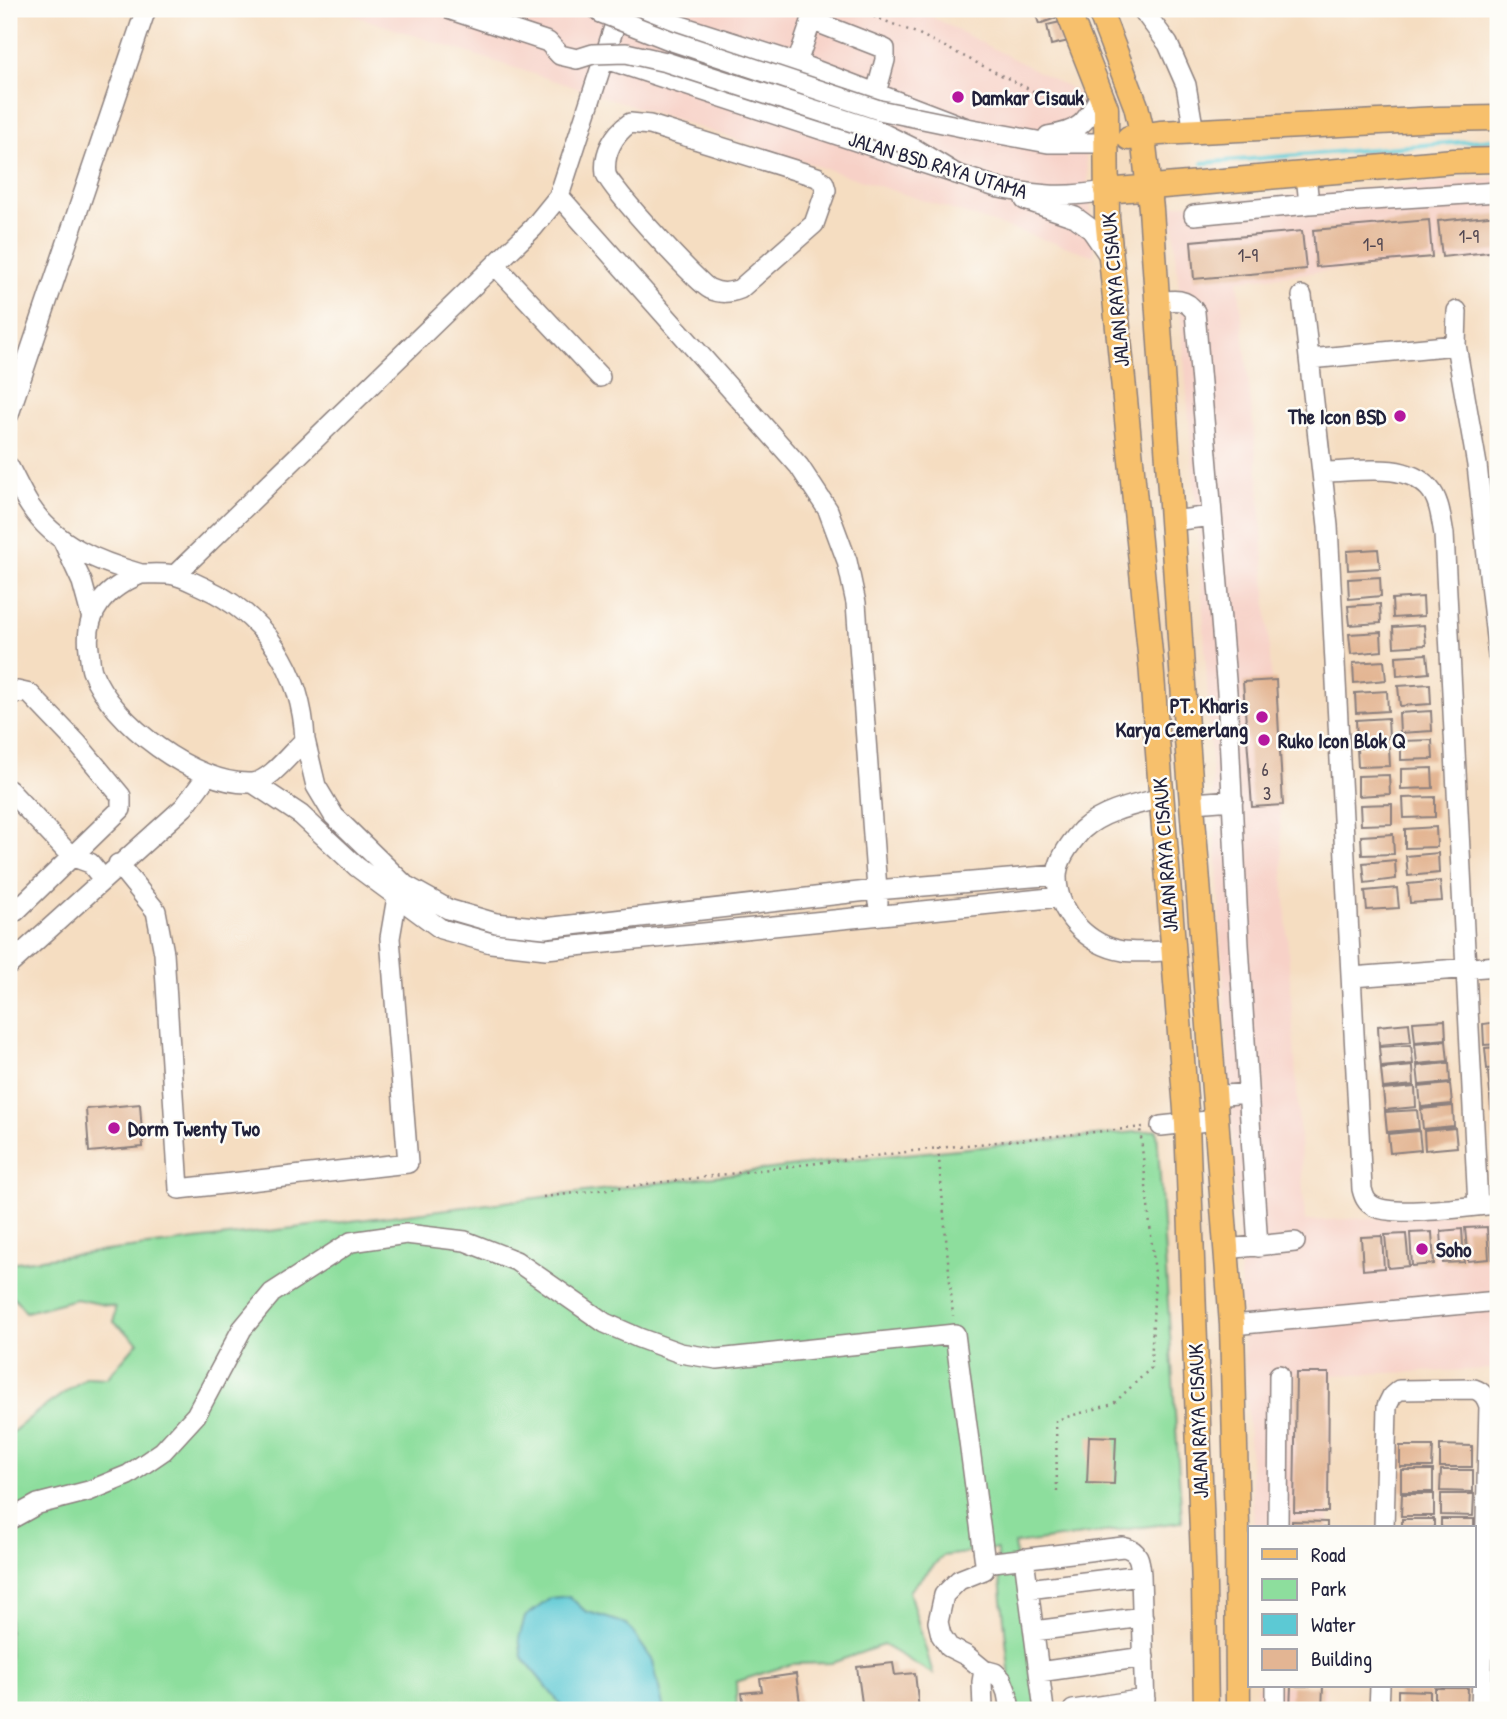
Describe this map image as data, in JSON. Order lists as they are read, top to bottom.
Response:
{
  "streets": {
    "main road": ["JALAN BSD RAYA UTAMA", "JALAN RAYA CISAUK"]
  },
  "crossings": [
    ["JALAN BSD RAYA UTAMA", "JALAN RAYA CISAUK"]
  ],
  "places": [
    "Damkar Cisauk",
    "The Icon BSD",
    "PT. Kharis Karya Cemerlang",
    "Ruko Icon Blok Q",
    "Dorm Twenty Two",
    "Soho"
  ],
  "house_numbers": [
    "1-9",
    "1-9",
    "1-9",
    "6",
    "3"
  ],
  "legend": [
    "Road",
    "Park",
    "Water",
    "Building"
  ]
}
